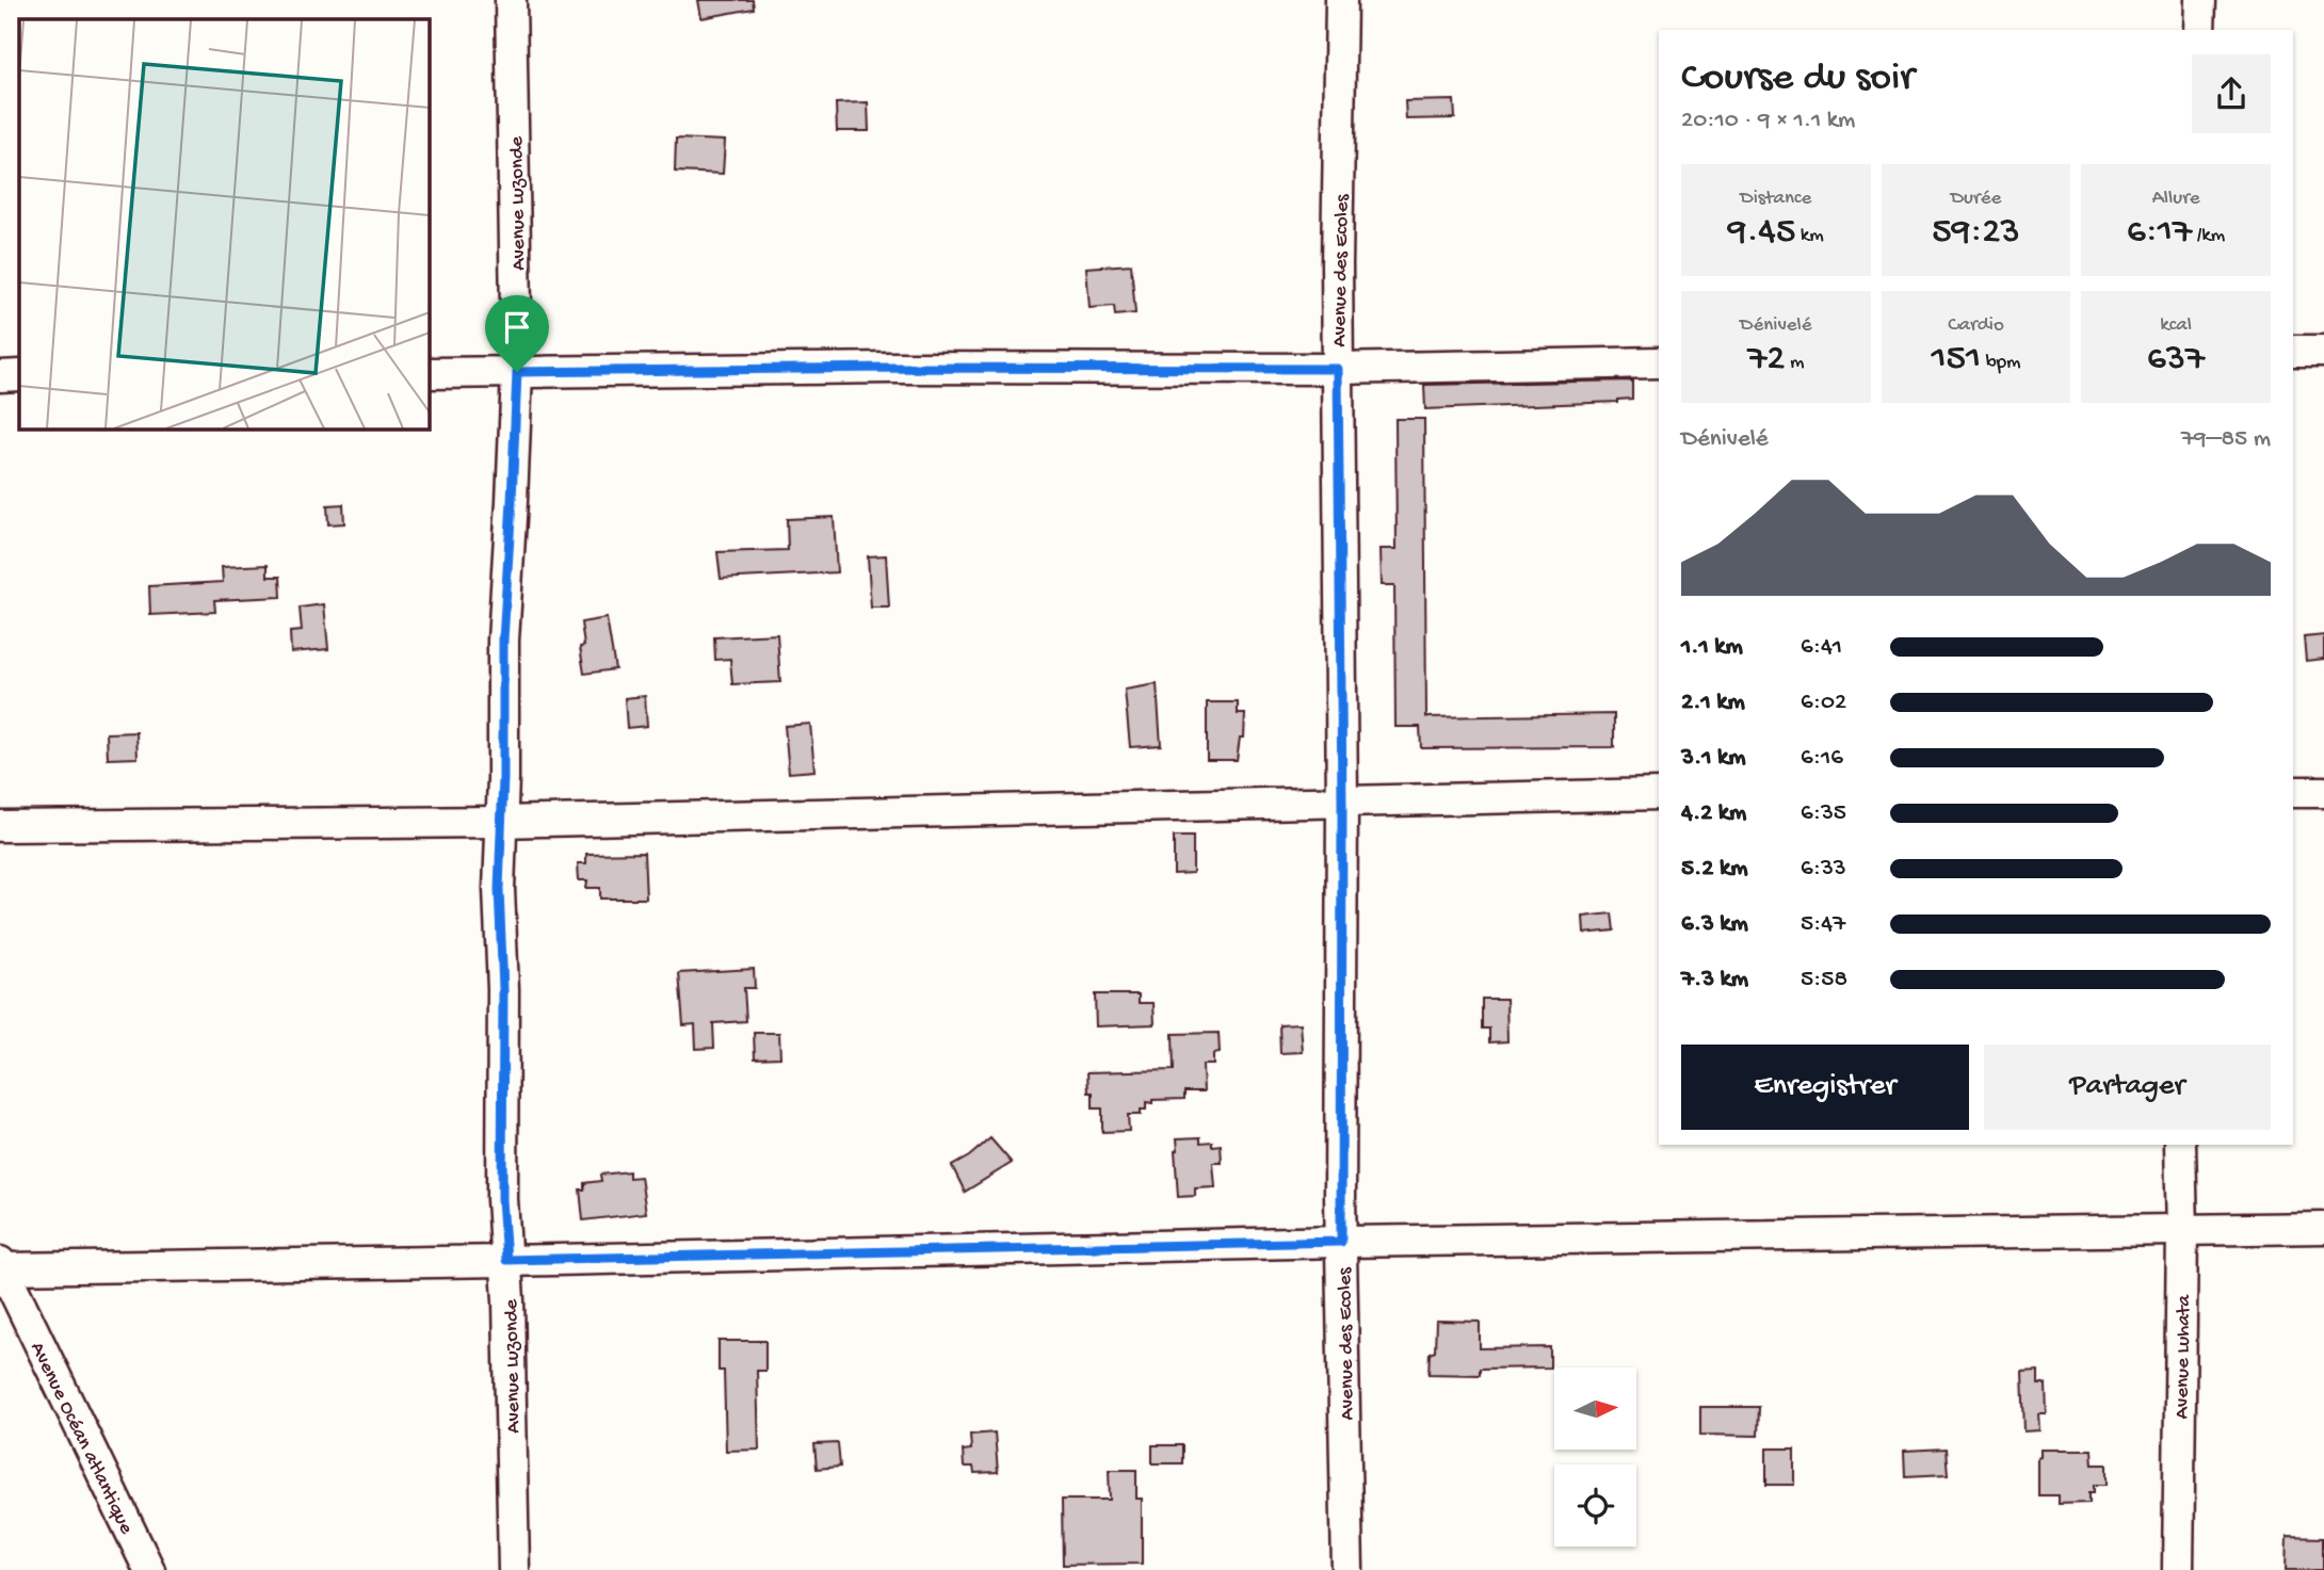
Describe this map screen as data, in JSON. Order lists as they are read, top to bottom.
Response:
{
  "streets": {
    "street": [
      "Avenue Luzonde",
      "Avenue des Ecoles",
      "Avenue Luhata",
      "Avenue Océan atlantique"
    ]
  },
  "north": "right",
  "page": {
    "heading": ["Course du soir", "20:10 · 9 × 1.1 km"],
    "stats": [
      ["Distance", "9.45 km"],
      ["Durée", "59:23"],
      ["Allure", "6:17 /km"],
      ["Dénivelé", "72 m"],
      ["Cardio", "151 bpm"],
      ["kcal", "637"]
    ],
    "chart": ["Dénivelé", "79–85 m"],
    "list": [
      {
        "name": "1.1 km",
        "note": "6:41"
      },
      {
        "name": "2.1 km",
        "note": "6:02"
      },
      {
        "name": "3.1 km",
        "note": "6:16"
      },
      {
        "name": "4.2 km",
        "note": "6:35"
      },
      {
        "name": "5.2 km",
        "note": "6:33"
      },
      {
        "name": "6.3 km",
        "note": "5:47"
      },
      {
        "name": "7.3 km",
        "note": "5:58"
      }
    ],
    "buttons": ["Enregistrer", "Partager"]
  }
}
